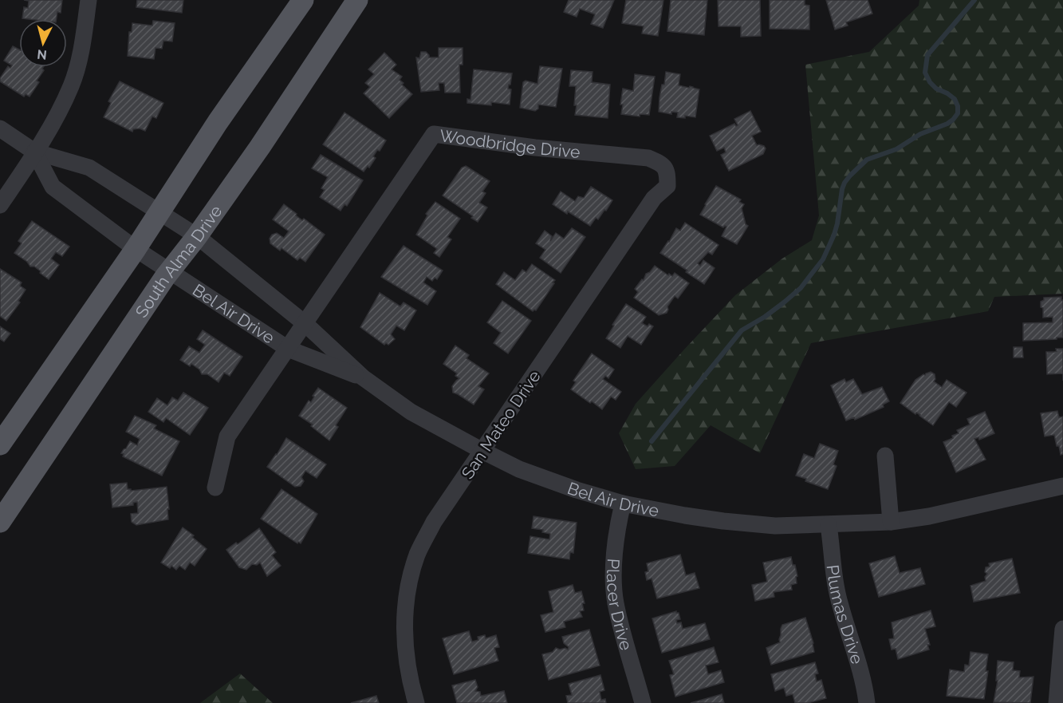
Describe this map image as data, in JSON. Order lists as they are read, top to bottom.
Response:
{
  "streets": {
    "main road": ["South Alma Drive"],
    "street": [
      "Woodbridge Drive",
      "Bel Air Drive",
      "San Mateo Drive",
      "Placer Drive",
      "Plumas Drive"
    ]
  },
  "crossings": [
    ["Woodbridge Drive", "Bel Air Drive"],
    ["Woodbridge Drive", "San Mateo Drive"],
    ["South Alma Drive", "Bel Air Drive"],
    ["Bel Air Drive", "San Mateo Drive"],
    ["Bel Air Drive", "Placer Drive"],
    ["Bel Air Drive", "Plumas Drive"]
  ],
  "north": "bottom"
}
